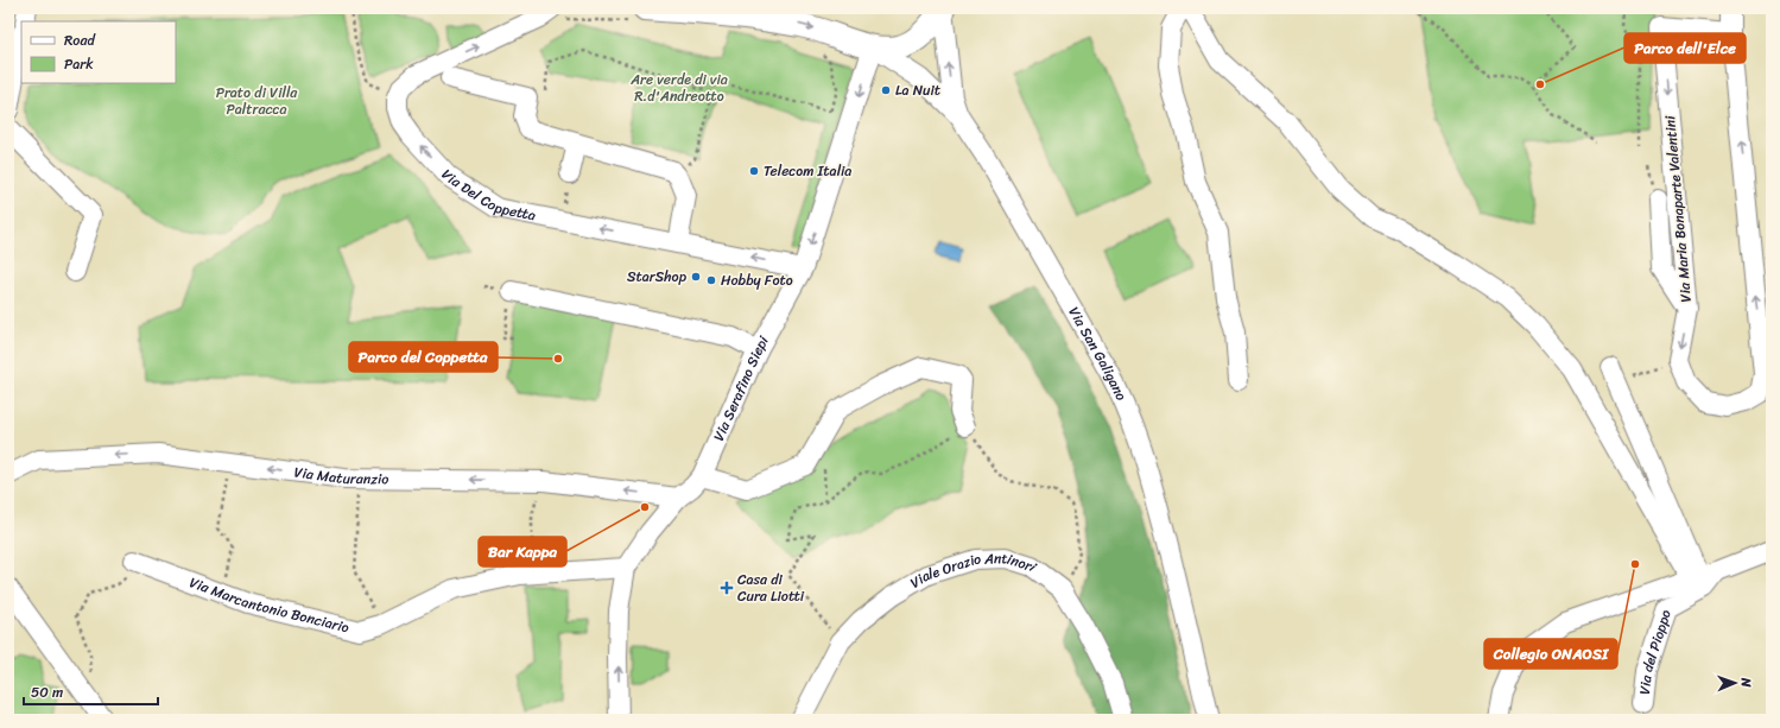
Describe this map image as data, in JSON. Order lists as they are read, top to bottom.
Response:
{
  "streets": {
    "street": [
      "Via Del Coppetta",
      "Via Maria Bonaparte Valentini",
      "Via San Galigano",
      "Via Serafino Siepi",
      "Via Maturanzio",
      "Viale Orazio Antinori",
      "Via Marcantonio Bonciario",
      "Via del Pioppo"
    ]
  },
  "crossings": [
    ["Via Del Coppetta", "Via Serafino Siepi"],
    ["Via Serafino Siepi", "Via Maturanzio"],
    ["Via Serafino Siepi", "Via Marcantonio Bonciario"]
  ],
  "one_way": ["Via Maria Bonaparte Valentini", "Via Maturanzio"],
  "parks": ["Are verde di via R.d'Andreotto", "Prato di Villa Paltracca"],
  "places": {
    "other": [
      "Parco dell'Elce",
      "La Nuit",
      "Telecom Italia",
      "StarShop",
      "Hobby Foto",
      "Parco del Coppetta",
      "Bar Kappa",
      "Collegio ONAOSI"
    ],
    "health": ["Casa di Cura Liotti"]
  },
  "legend": ["Road", "Park"],
  "scale_bar": "50 m",
  "north": "right"
}
